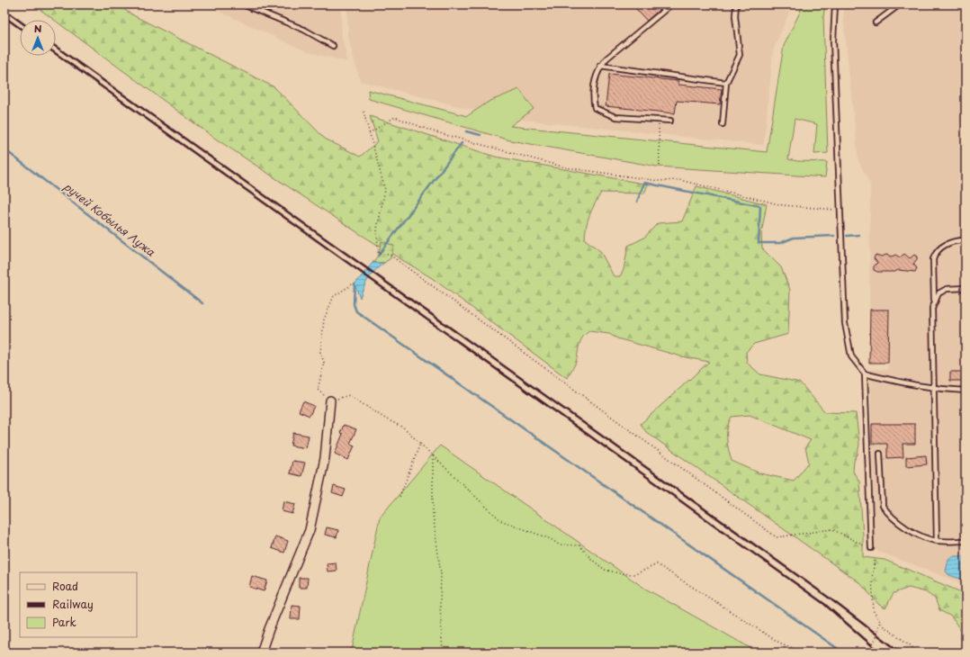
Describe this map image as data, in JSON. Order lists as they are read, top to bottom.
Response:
{
  "water": ["ручей Кобылья Лужа"],
  "legend": ["Road", "Railway", "Park"],
  "north": "top"
}
